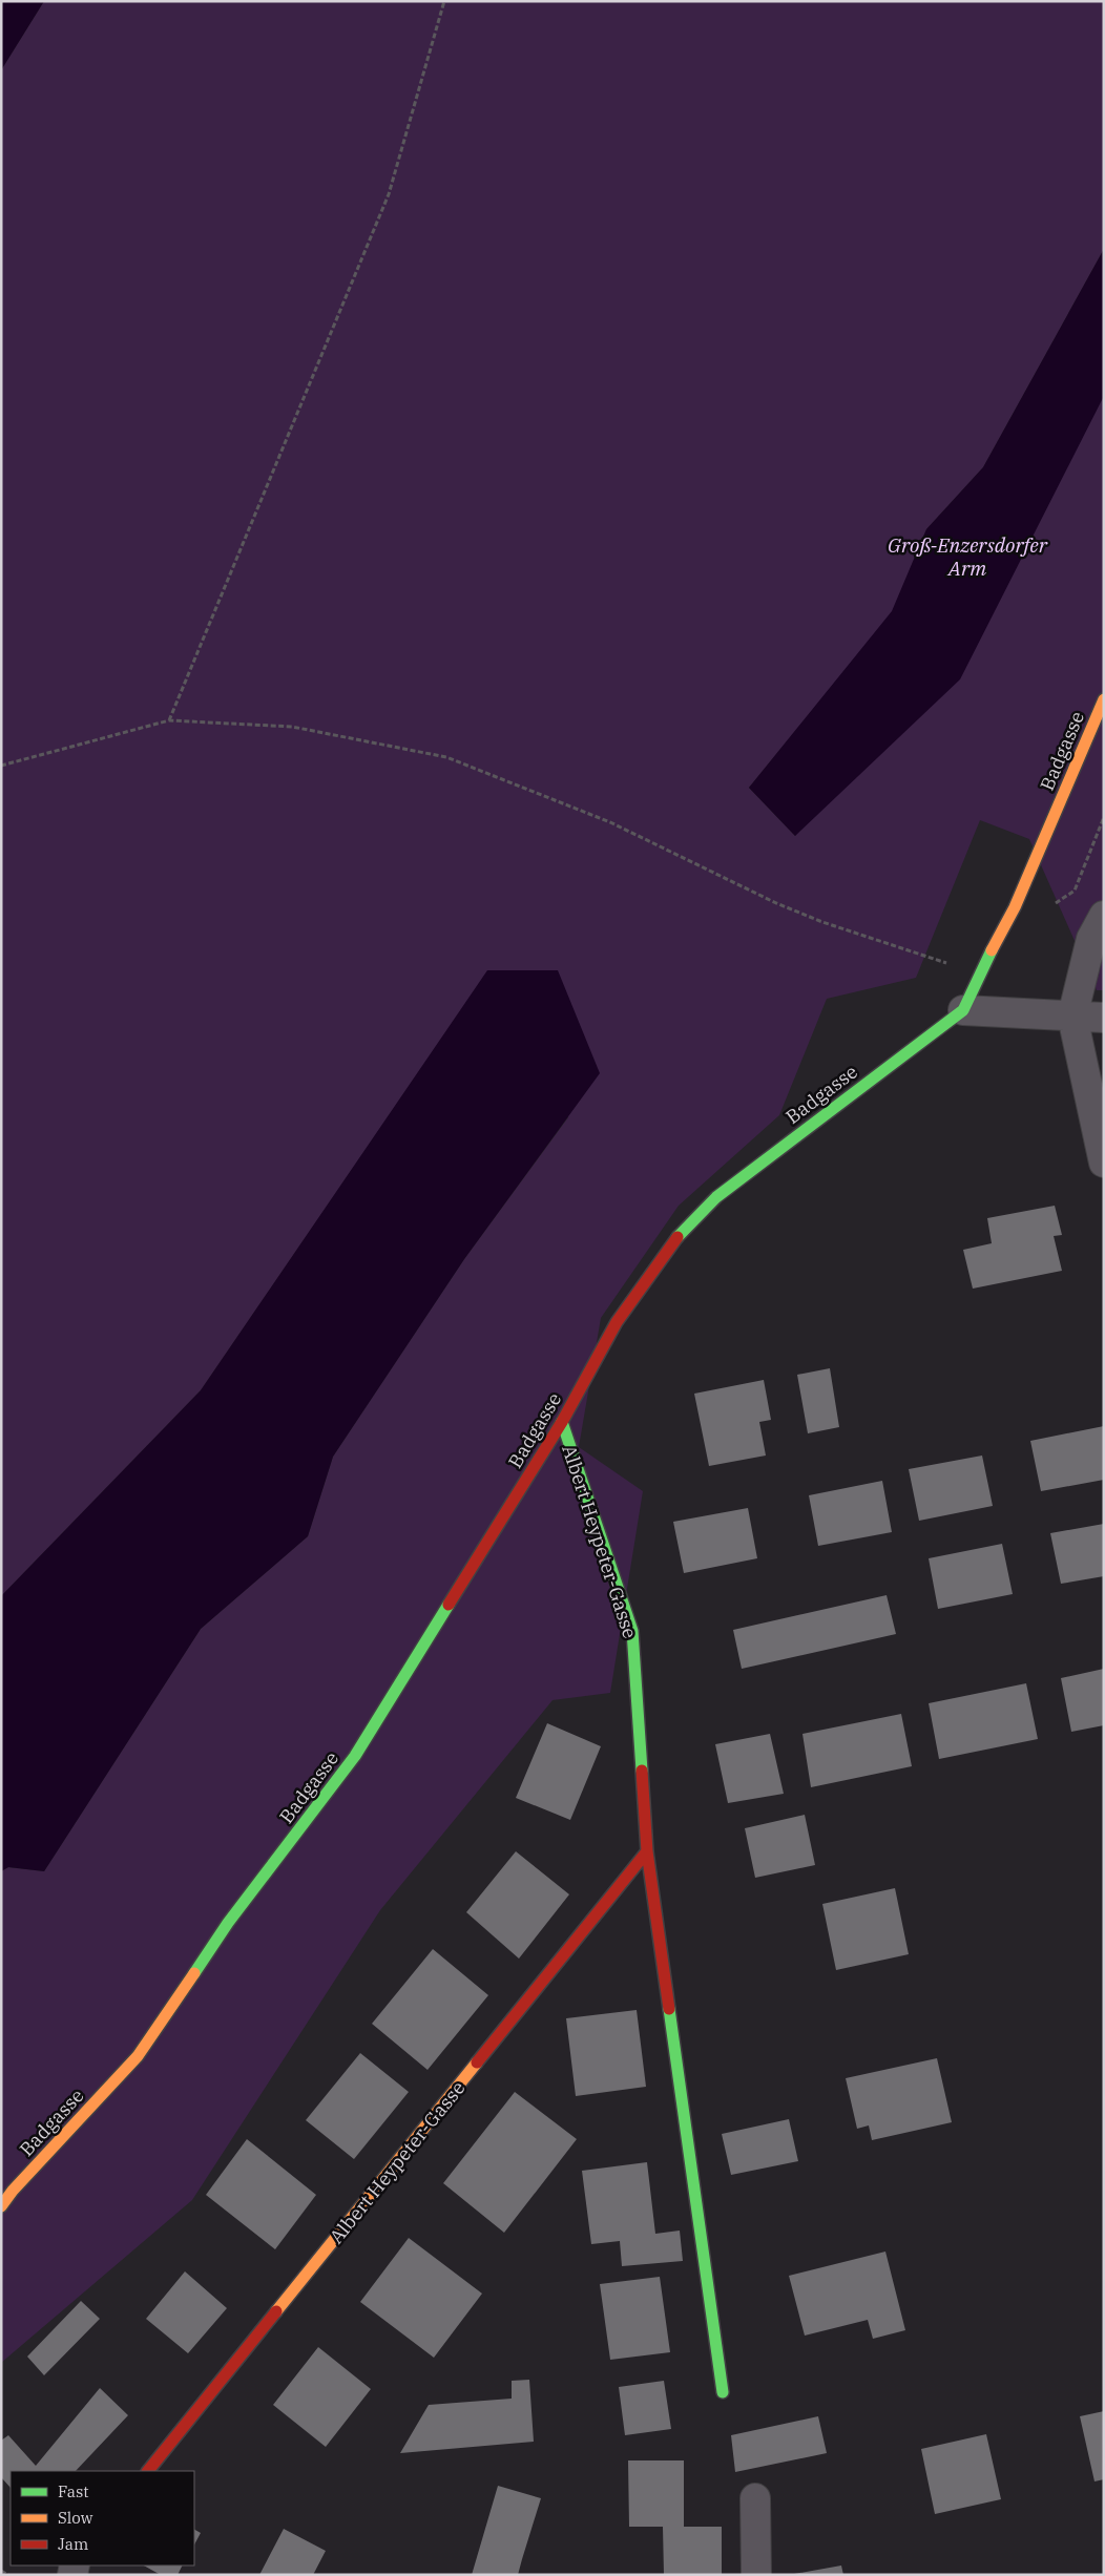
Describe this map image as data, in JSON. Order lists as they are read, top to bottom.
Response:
{
  "streets": {
    "street": ["Badgasse", "Albert Heypeter-Gasse"]
  },
  "crossings": [
    ["Badgasse", "Albert Heypeter-Gasse"]
  ],
  "water": ["Groß-Enzersdorfer Arm"],
  "legend": ["Fast", "Slow", "Jam"]
}
